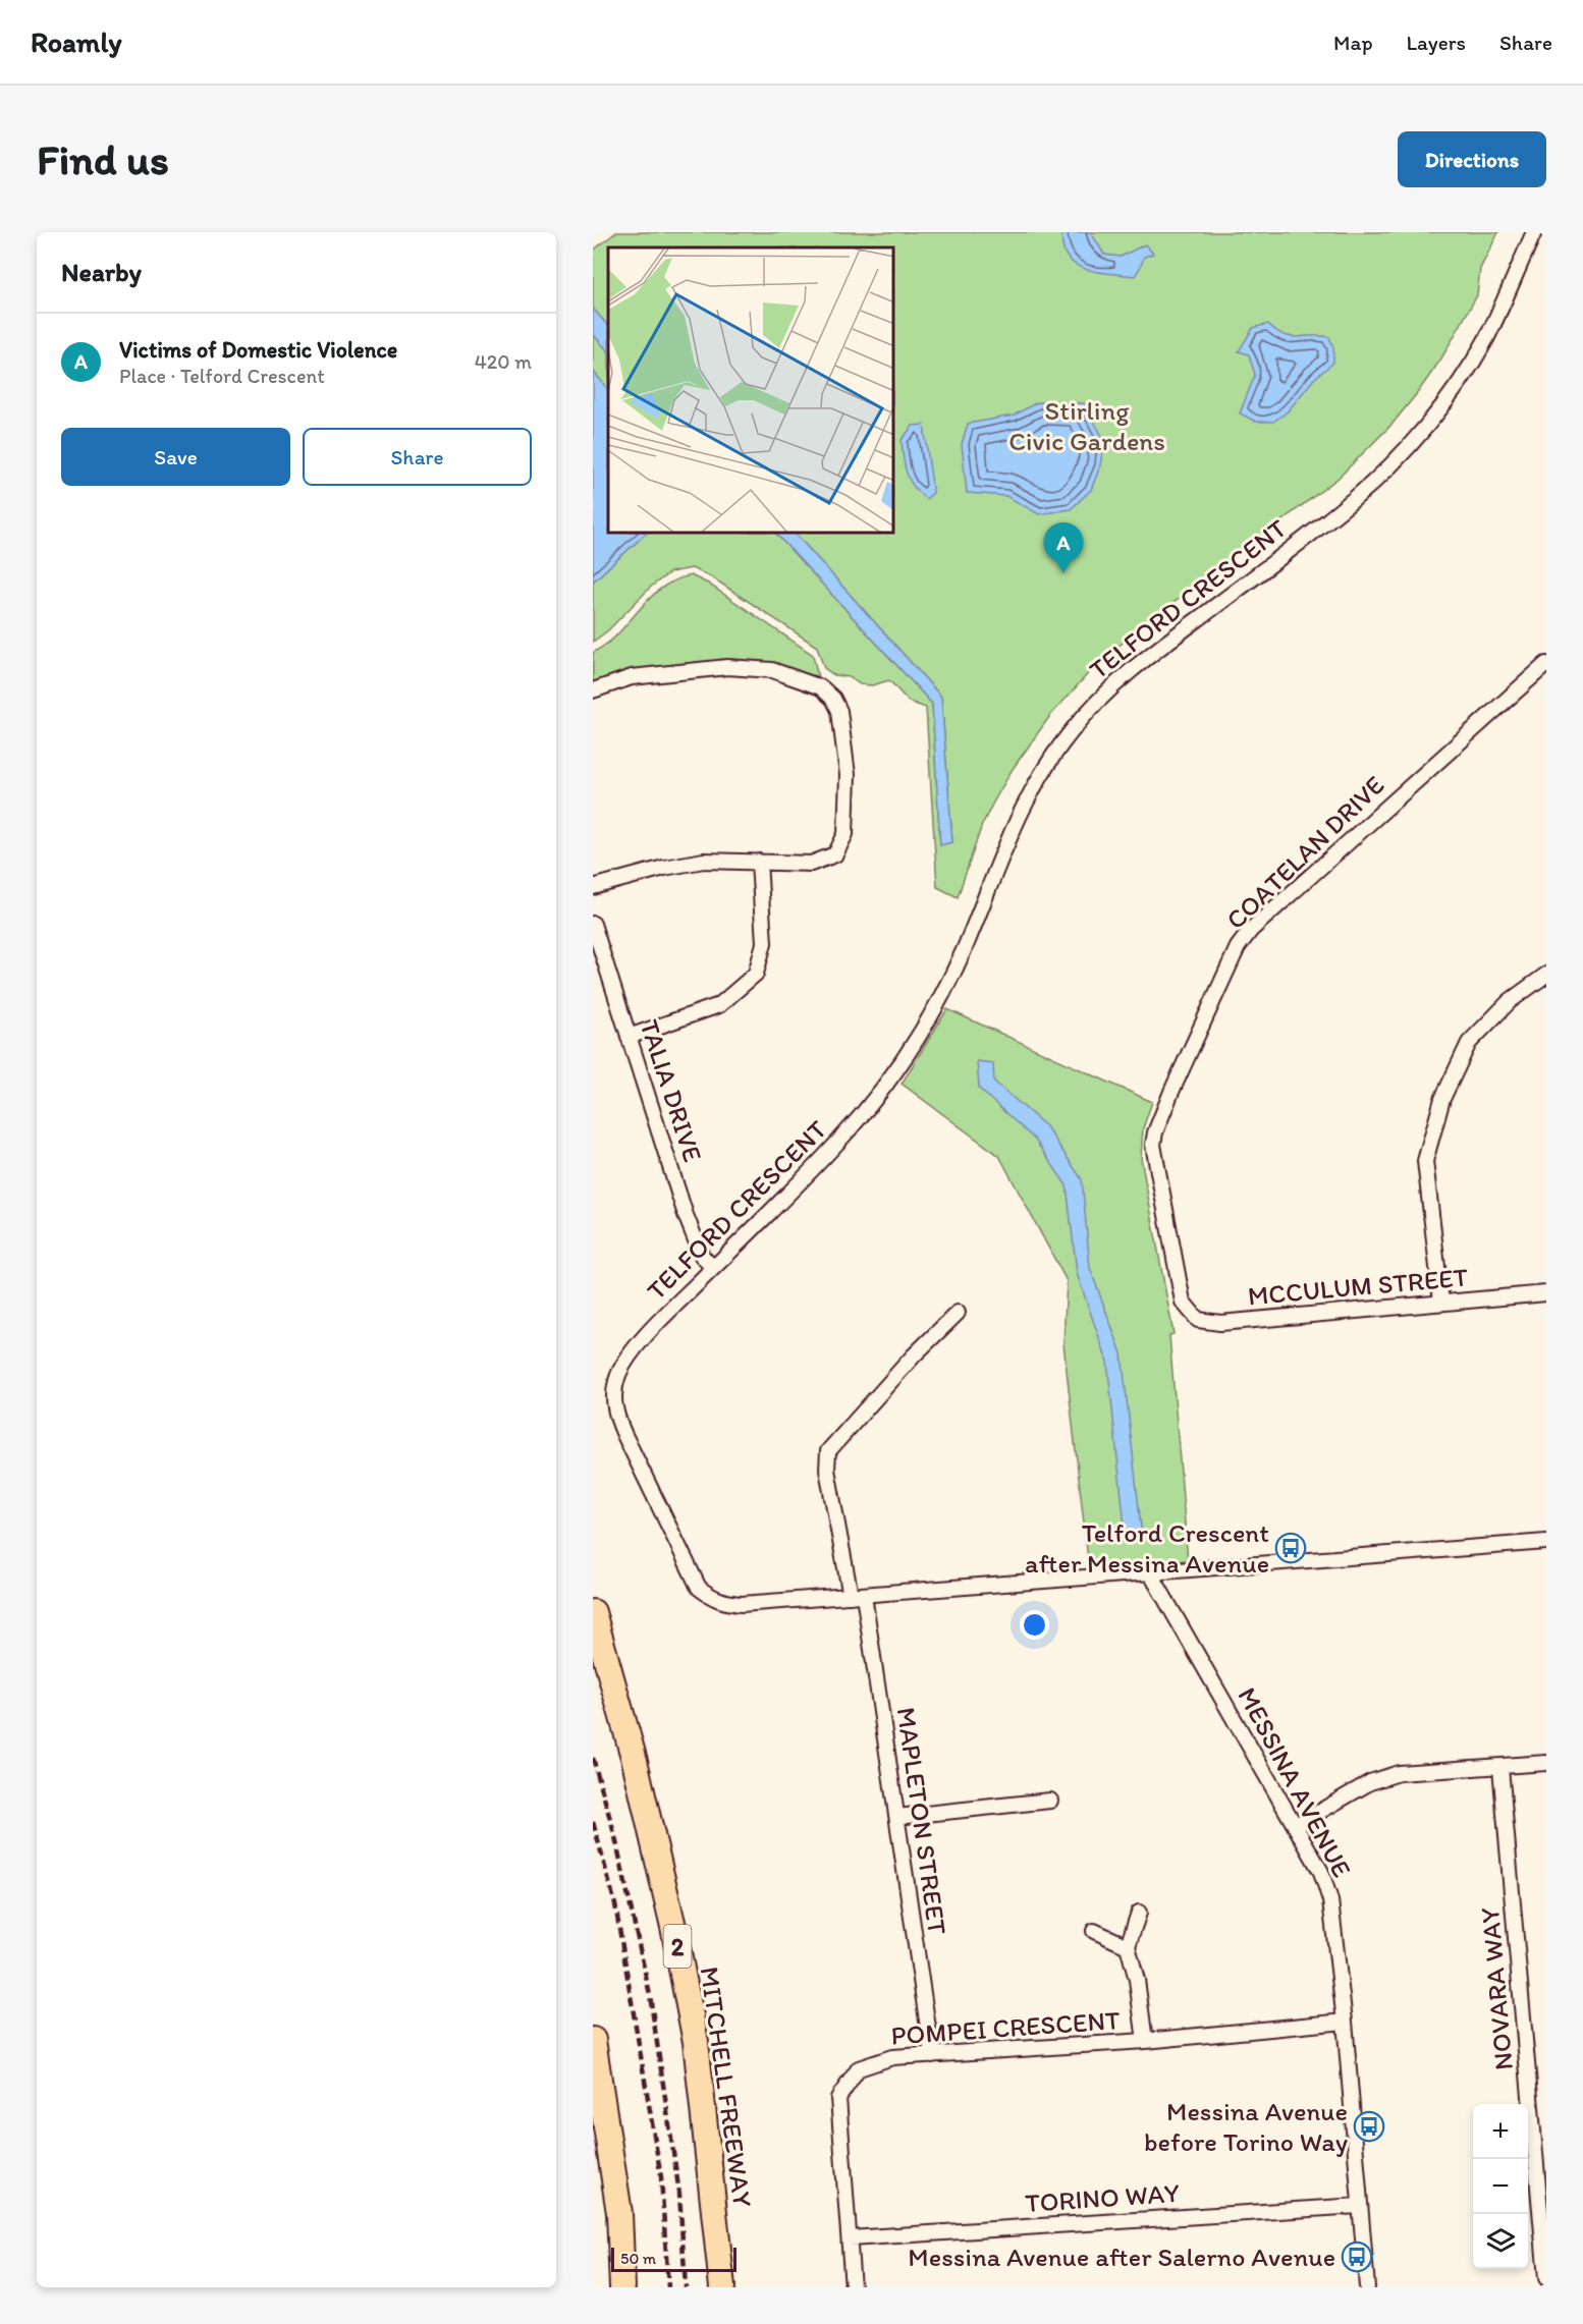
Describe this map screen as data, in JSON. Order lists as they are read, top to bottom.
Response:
{
  "streets": {
    "highway": ["2", "MITCHELL FREEWAY"],
    "street": [
      "TELFORD CRESCENT",
      "COATELAN DRIVE",
      "TALIA DRIVE",
      "MCCULUM STREET",
      "MESSINA AVENUE",
      "MAPLETON STREET",
      "NOVARA WAY",
      "POMPEI CRESCENT",
      "TORINO WAY"
    ]
  },
  "crossings": [
    ["TELFORD CRESCENT", "TALIA DRIVE"],
    ["TELFORD CRESCENT", "MESSINA AVENUE"],
    ["TELFORD CRESCENT", "MAPLETON STREET"],
    ["COATELAN DRIVE", "MCCULUM STREET"],
    ["MESSINA AVENUE", "POMPEI CRESCENT"],
    ["MESSINA AVENUE", "TORINO WAY"],
    ["MAPLETON STREET", "POMPEI CRESCENT"],
    ["POMPEI CRESCENT", "TORINO WAY"]
  ],
  "parks": ["Stirling Civic Gardens"],
  "places": {
    "bus stop": ["Telford Crescent after Messina Avenue", "Messina Avenue before Torino Way", "Messina Avenue after Salerno Avenue"]
  },
  "scale_bar": "50 m",
  "page": {
    "header": "Roamly",
    "nav": ["Map", "Layers", "Share"],
    "buttons": [
      "Directions",
      ["Save", "Share"]
    ],
    "title": "Find us",
    "heading": "Nearby",
    "list": [
      {
        "mark": "A",
        "name": "Victims of Domestic Violence",
        "note": "Place · Telford Crescent",
        "value": "420 m"
      }
    ],
    "pins": "A",
    "map_buttons": ["+", "−"],
    "scale": "50 m"
  }
}
